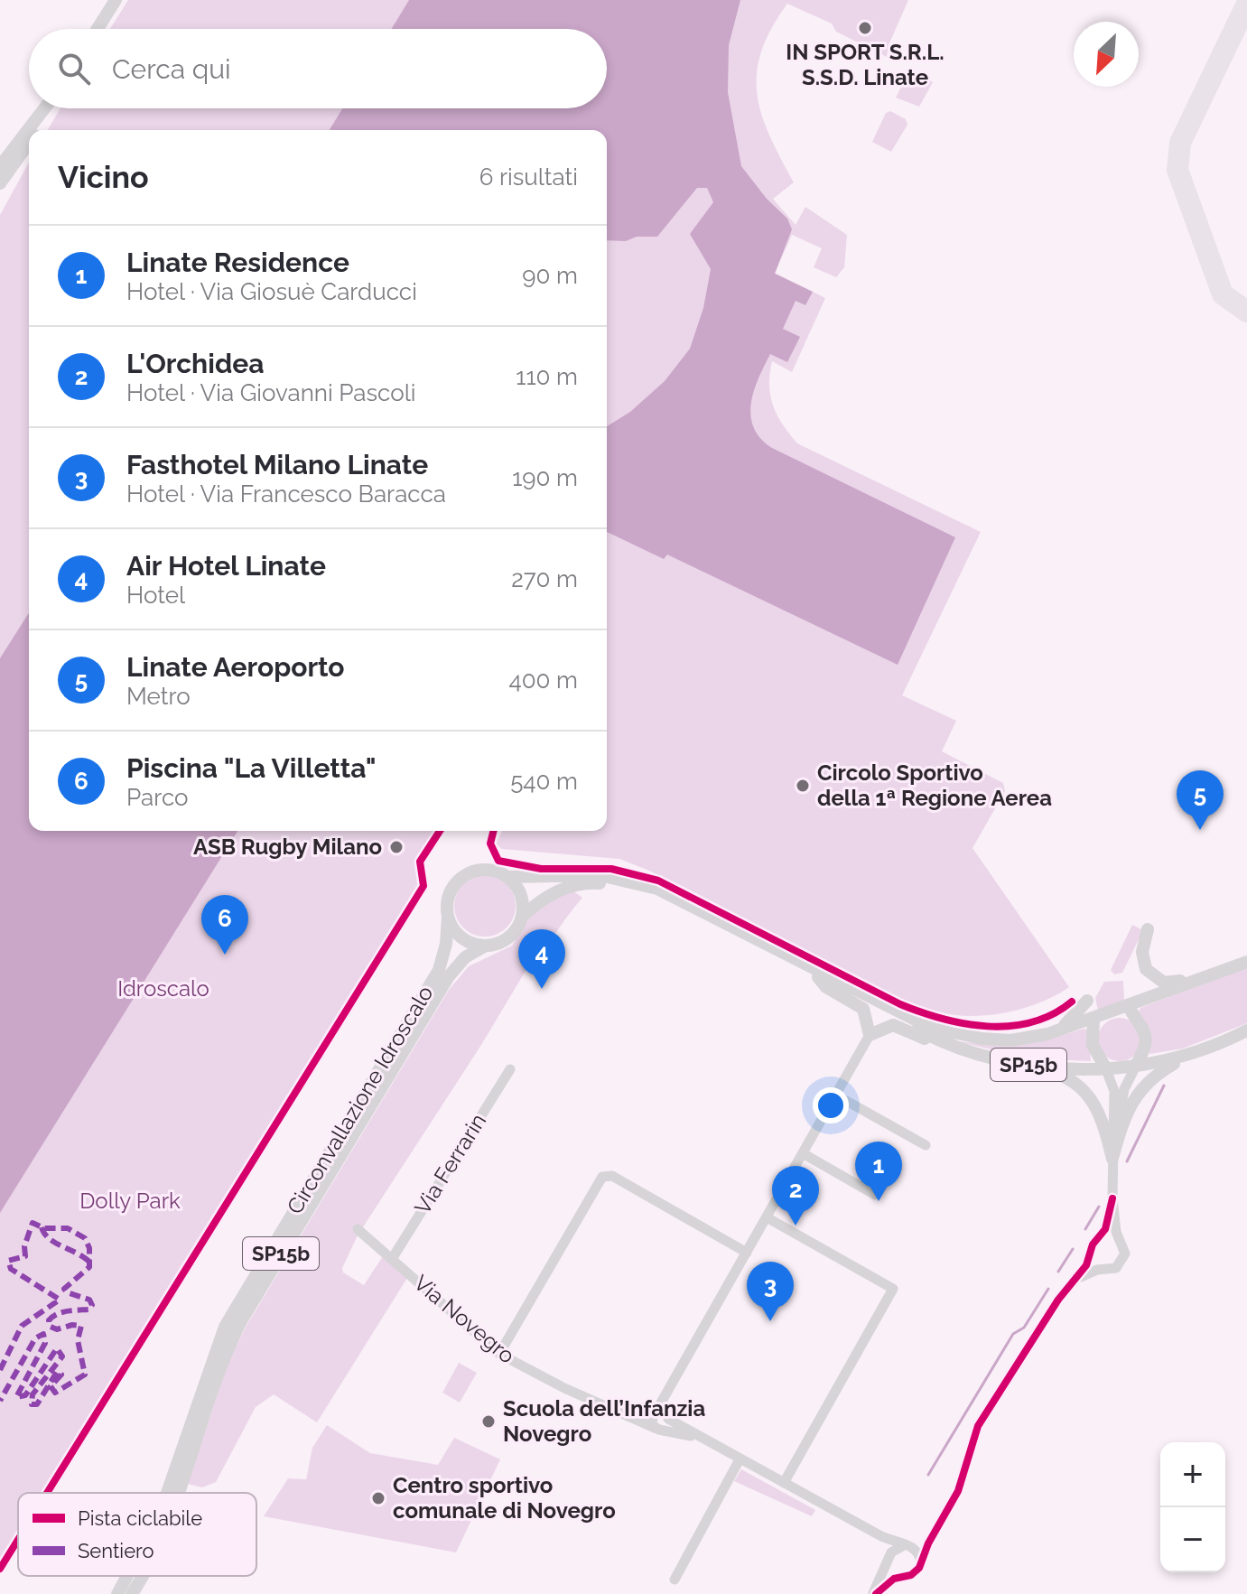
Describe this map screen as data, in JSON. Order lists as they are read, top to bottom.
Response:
{
  "streets": {
    "main road": ["SP15b", "Circonvallazione Idroscalo"],
    "street": ["Via Ferrarin", "Via Novegro"]
  },
  "crossings": [
    ["SP15b", "Circonvallazione Idroscalo"],
    ["Via Ferrarin", "Via Novegro"]
  ],
  "parks": ["Idroscalo", "Dolly Park"],
  "places": [
    "IN SPORT S.R.L. S.S.D. Linate",
    "Circolo Sportivo della 1ª Regione Aerea",
    "ASB Rugby Milano",
    "Scuola dell’Infanzia Novegro",
    "Centro sportivo comunale di Novegro"
  ],
  "legend": ["Pista ciclabile", "Sentiero"],
  "north": "bottom left",
  "page": {
    "search": "Cerca qui",
    "heading": ["Vicino", "6 risultati"],
    "list": [
      {
        "mark": "1",
        "name": "Linate Residence",
        "note": "Hotel · Via Giosuè Carducci",
        "value": "90 m"
      },
      {
        "mark": "2",
        "name": "L'Orchidea",
        "note": "Hotel · Via Giovanni Pascoli",
        "value": "110 m"
      },
      {
        "mark": "3",
        "name": "Fasthotel Milano Linate",
        "note": "Hotel · Via Francesco Baracca",
        "value": "190 m"
      },
      {
        "mark": "4",
        "name": "Air Hotel Linate",
        "note": "Hotel",
        "value": "270 m"
      },
      {
        "mark": "5",
        "name": "Linate Aeroporto",
        "note": "Metro",
        "value": "400 m"
      },
      {
        "mark": "6",
        "name": "Piscina \"La Villetta\"",
        "note": "Parco",
        "value": "540 m"
      }
    ],
    "pins": [
      "5",
      "6",
      "4",
      "1",
      "2",
      "3"
    ],
    "map_buttons": ["+", "−"]
  }
}
